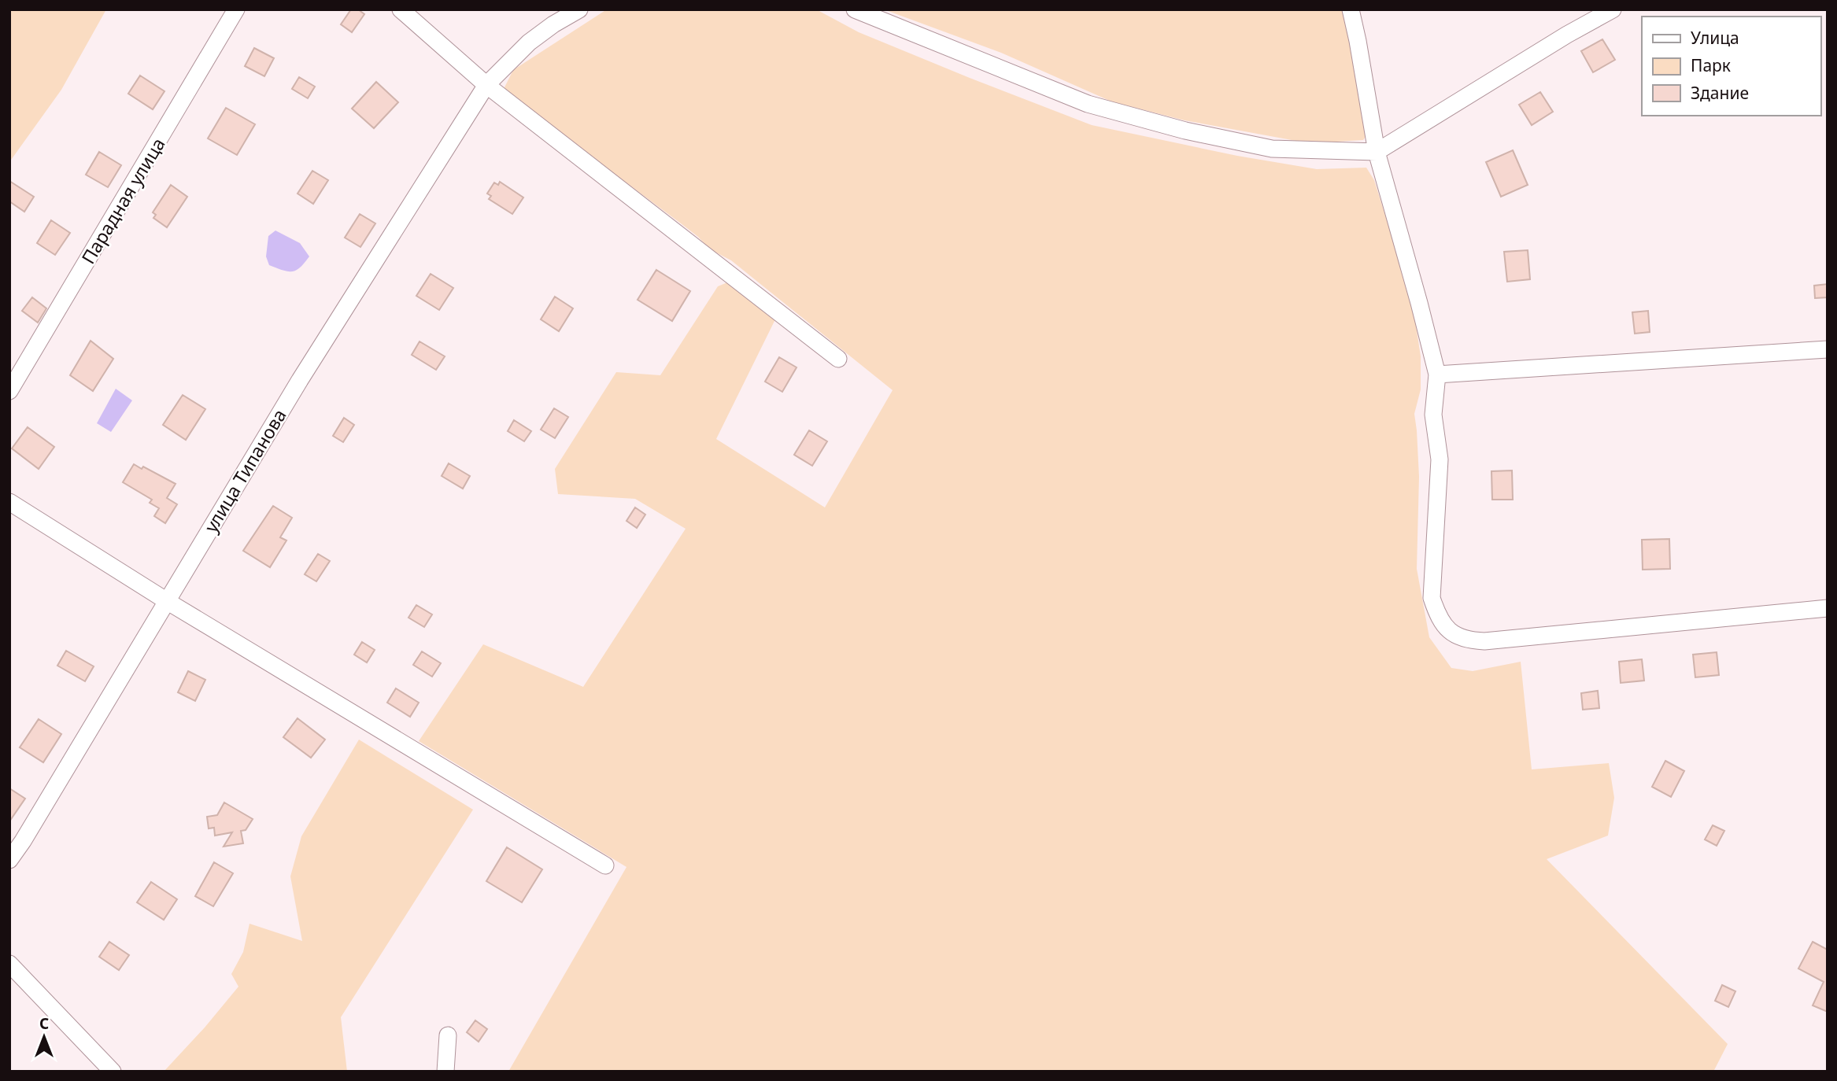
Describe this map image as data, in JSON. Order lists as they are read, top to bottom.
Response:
{
  "streets": {
    "street": ["Парадная улица", "улица Типанова"]
  },
  "legend": ["Улица", "Парк", "Здание"],
  "north": "top"
}
